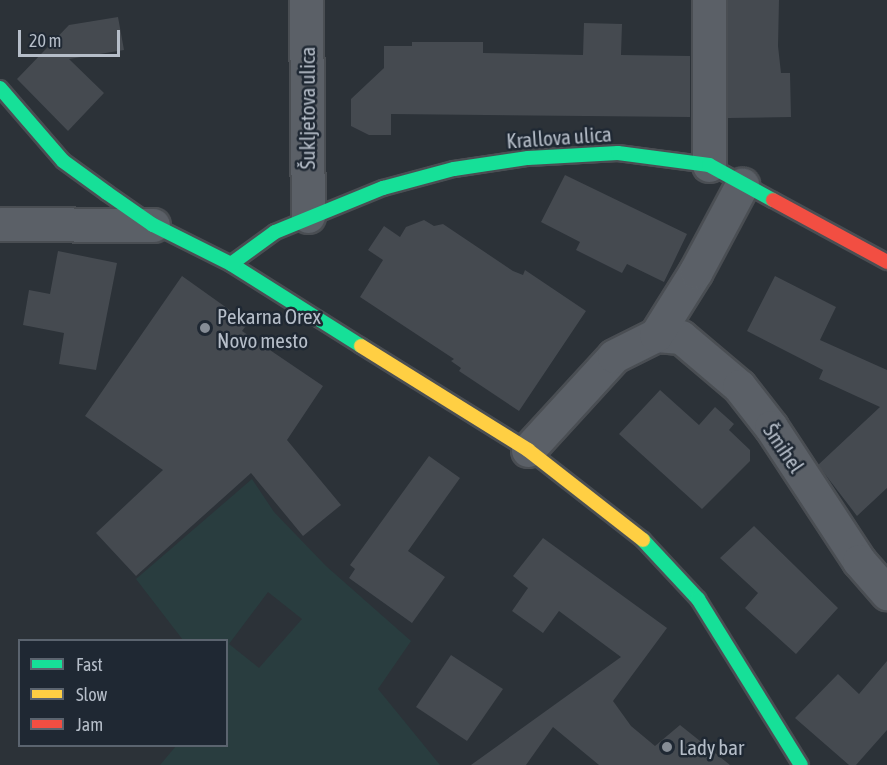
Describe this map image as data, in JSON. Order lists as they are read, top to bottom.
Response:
{
  "streets": {
    "street": ["Šukljetova ulica", "Krallova ulica", "Šmihel"]
  },
  "crossings": [
    ["Šukljetova ulica", "Krallova ulica"]
  ],
  "places": ["Pekarna Orex Novo mesto", "Lady bar"],
  "legend": ["Fast", "Slow", "Jam"],
  "scale_bar": "20 m"
}
